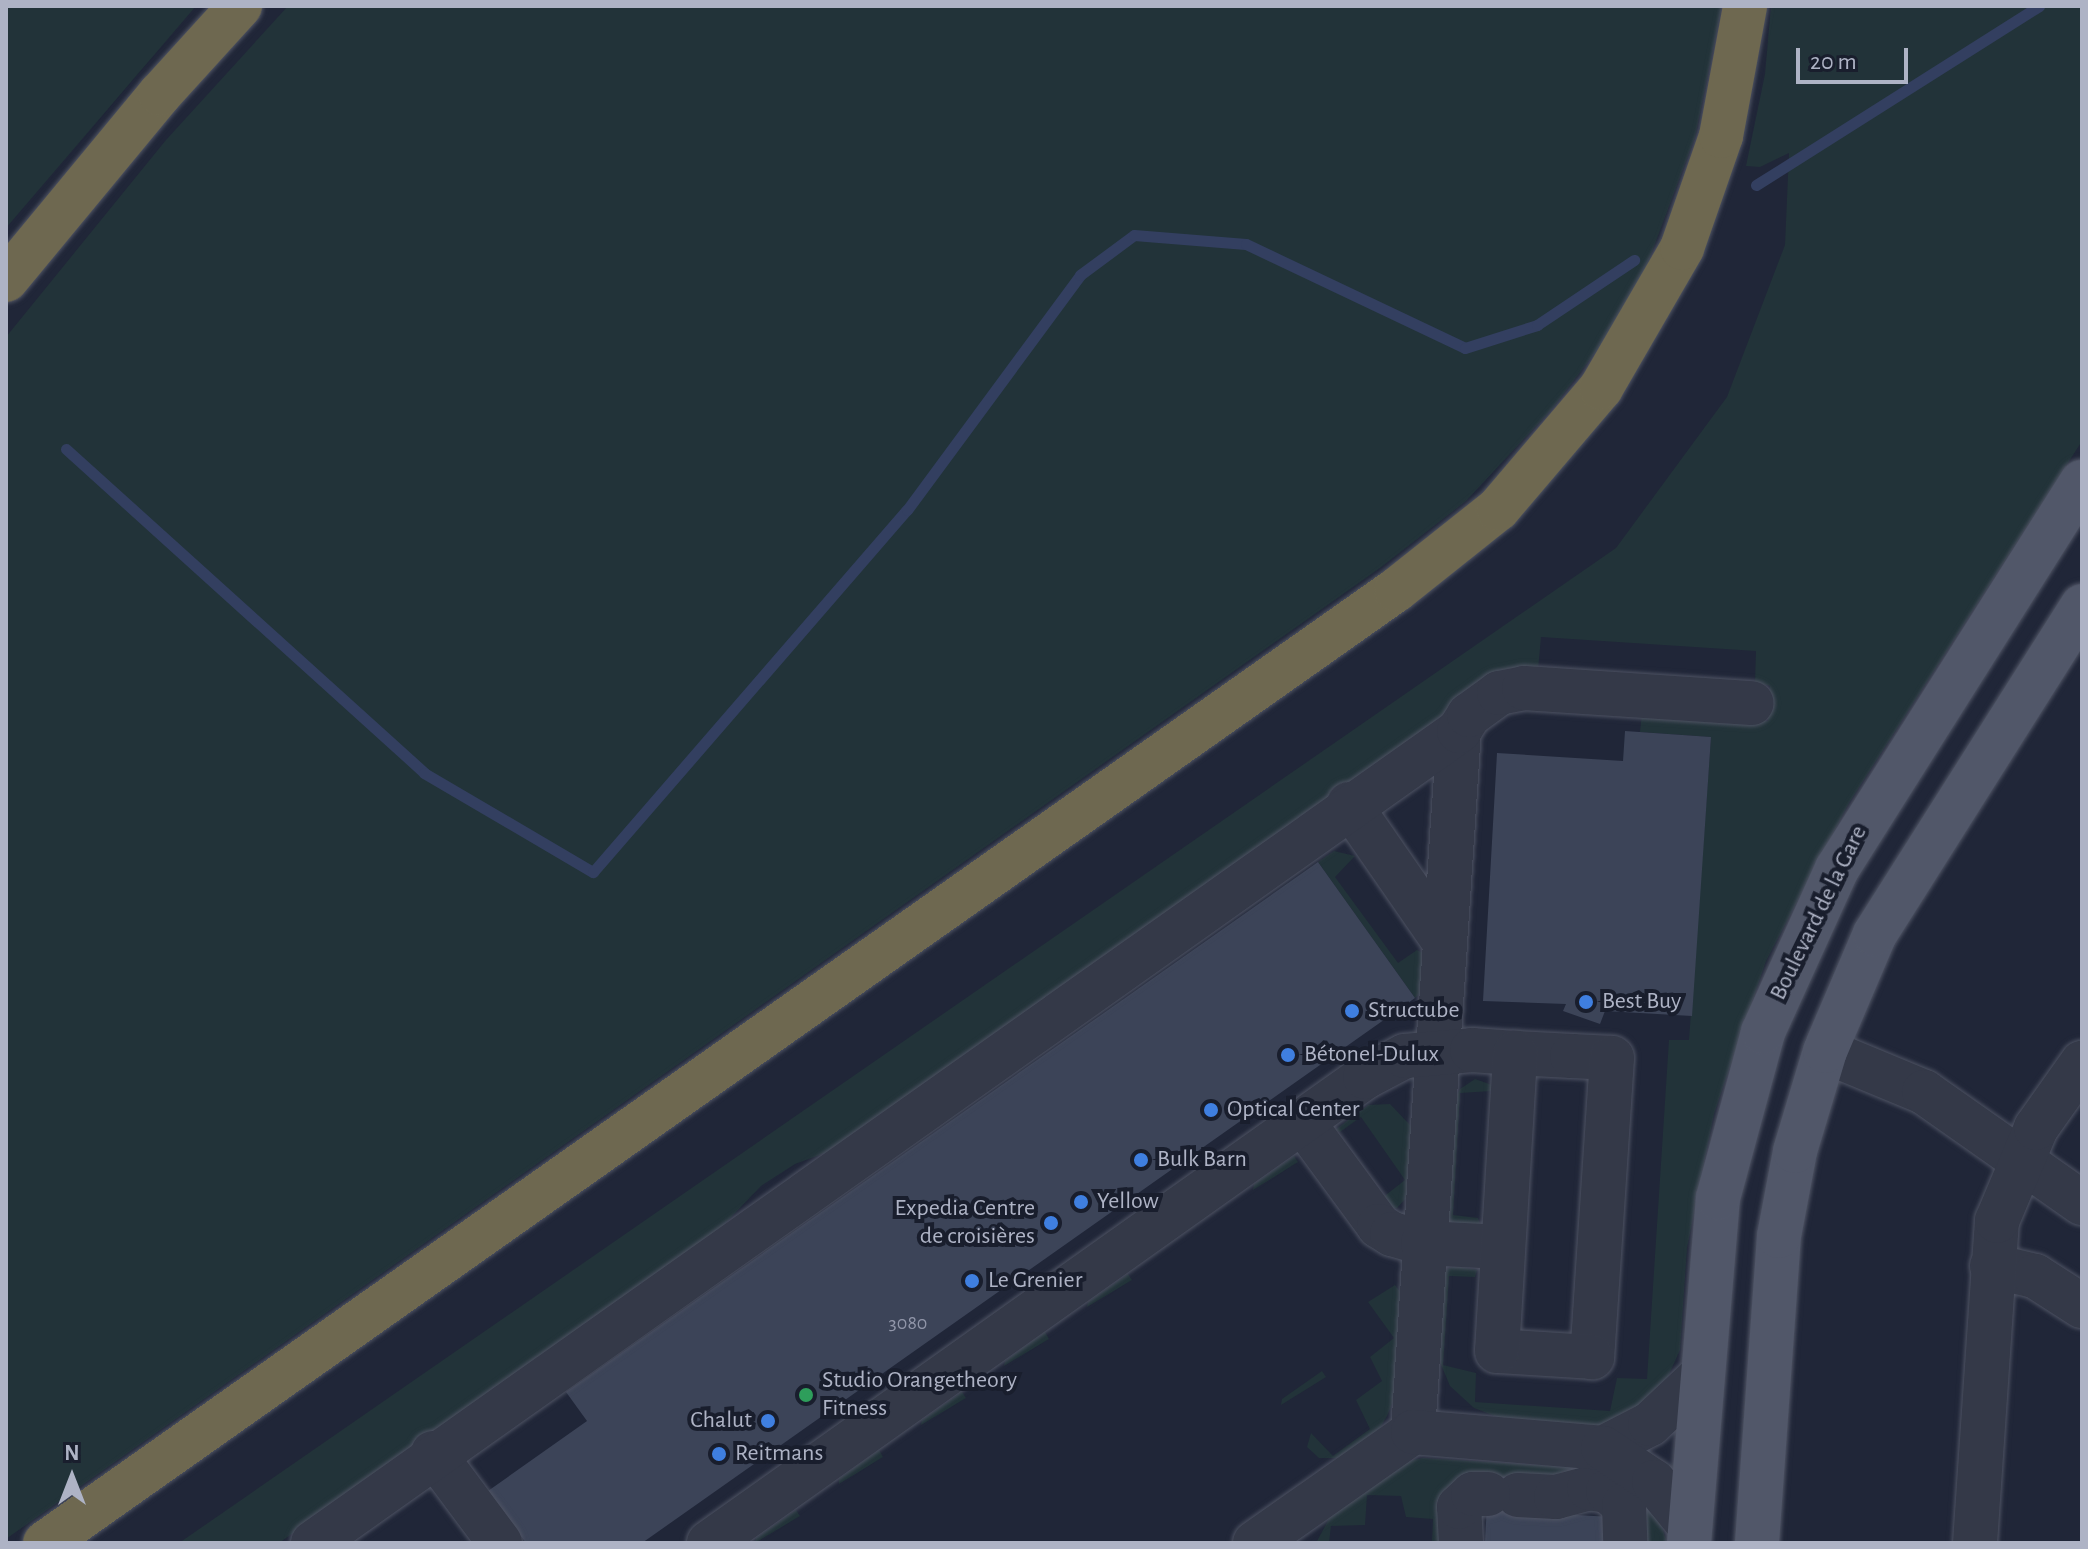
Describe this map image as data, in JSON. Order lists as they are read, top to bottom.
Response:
{
  "streets": {
    "main road": ["Boulevard de la Gare"]
  },
  "places": [
    "Best Buy",
    "Structube",
    "Bétonel-Dulux",
    "Optical Center",
    "Bulk Barn",
    "Yellow",
    "Expedia Centre de croisières",
    "Le Grenier",
    "Studio Orangetheory Fitness",
    "Chalut",
    "Reitmans"
  ],
  "house_numbers": ["3080"],
  "scale_bar": "20 m",
  "north": "top"
}
